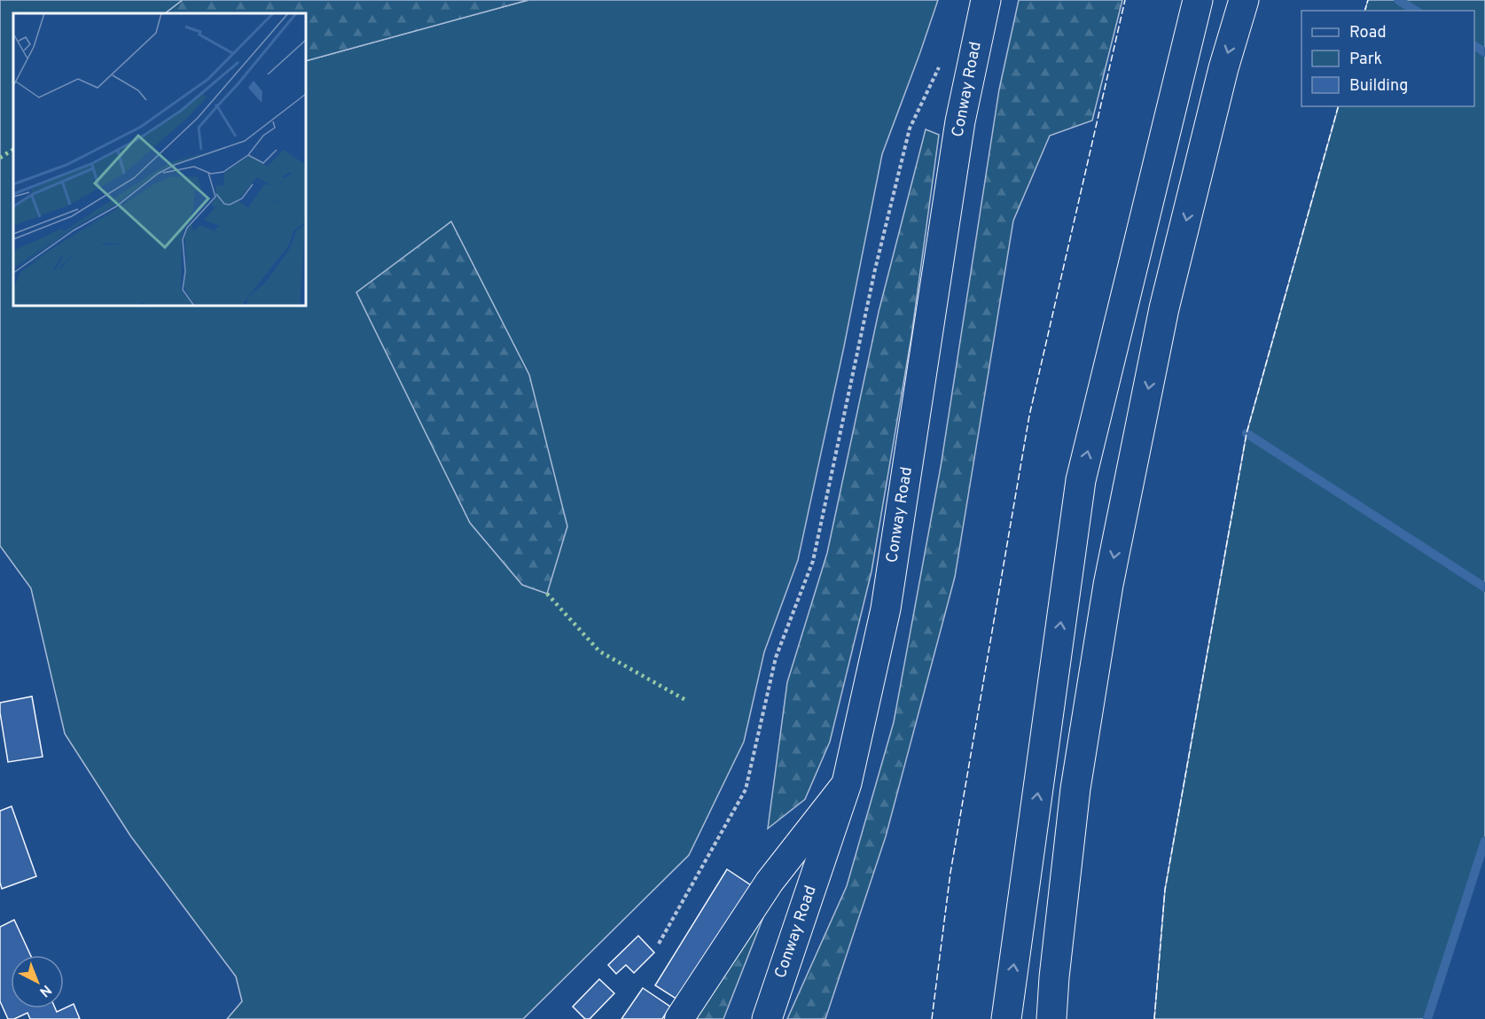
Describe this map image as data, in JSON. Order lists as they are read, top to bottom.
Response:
{
  "streets": {
    "main road": ["Conway Road"]
  },
  "legend": ["Road", "Park", "Building"],
  "north": "bottom right"
}
